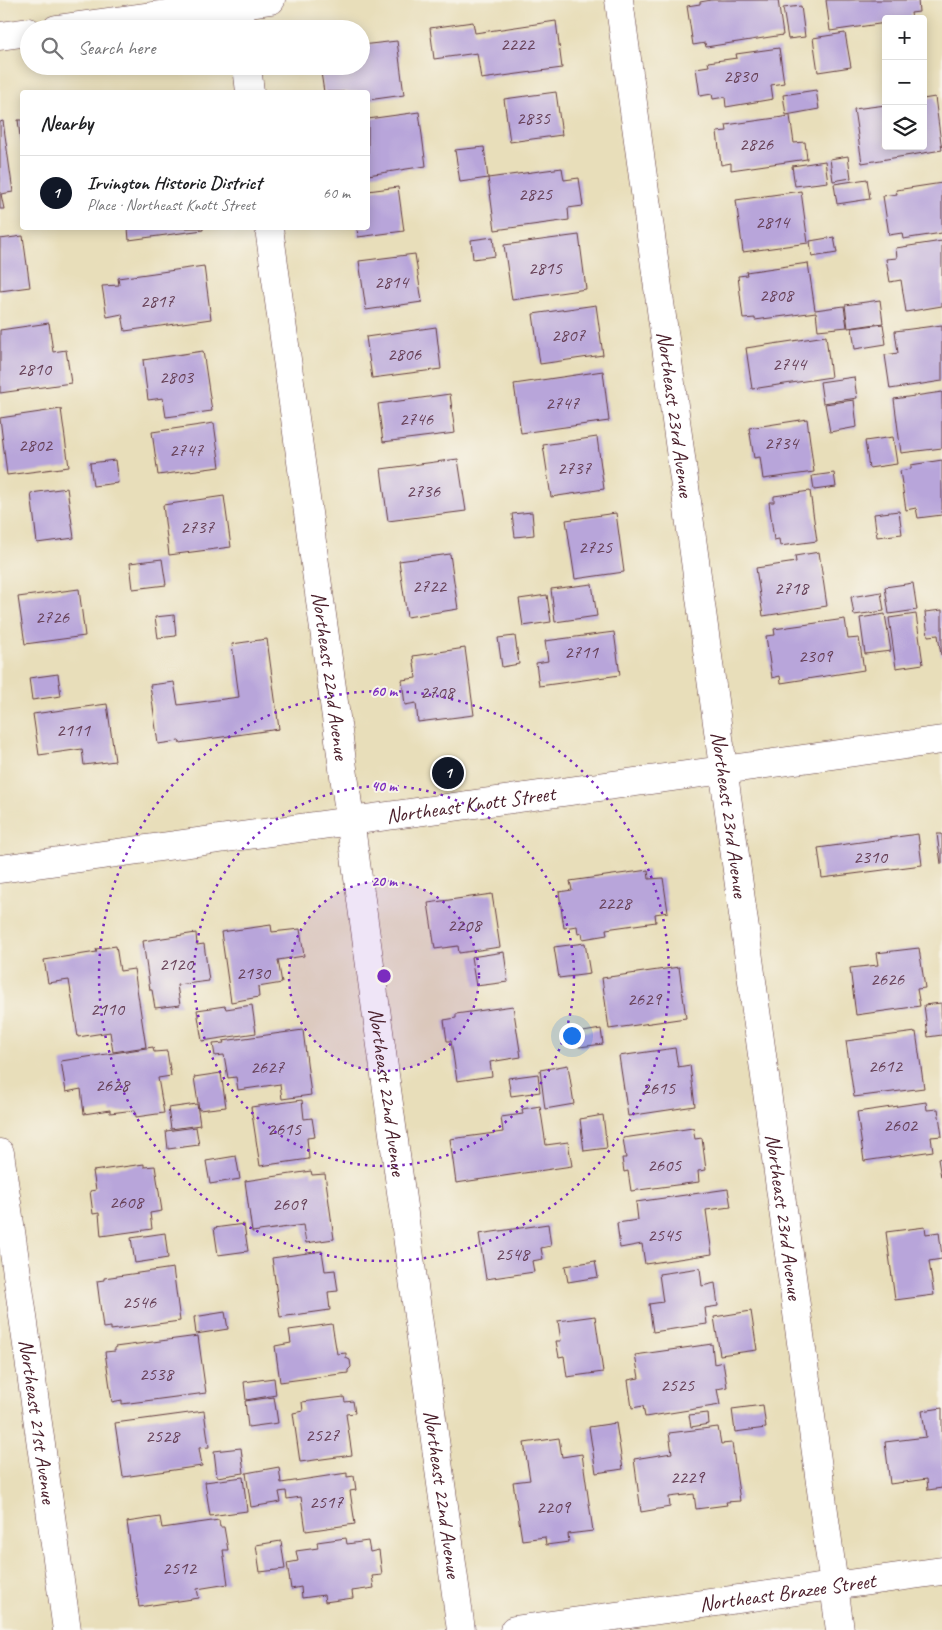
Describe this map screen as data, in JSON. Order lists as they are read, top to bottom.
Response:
{
  "streets": {
    "street": [
      "Northeast 23rd Avenue",
      "Northeast 22nd Avenue",
      "Northeast Knott Street",
      "Northeast 21st Avenue",
      "Northeast Brazee Street"
    ]
  },
  "crossings": [
    ["Northeast 23rd Avenue", "Northeast Knott Street"],
    ["Northeast 23rd Avenue", "Northeast Brazee Street"],
    ["Northeast 22nd Avenue", "Northeast Knott Street"]
  ],
  "house_numbers": [
    "2222",
    "2830",
    "2835",
    "2826",
    "2825",
    "2814",
    "2815",
    "2814",
    "2808",
    "2817",
    "2807",
    "2806",
    "2744",
    "2810",
    "2803",
    "2747",
    "2746",
    "2734",
    "2802",
    "2747",
    "2737",
    "2736",
    "2737",
    "2725",
    "2722",
    "2718",
    "2726",
    "2711",
    "2309",
    "2708",
    "2111",
    "2310",
    "2228",
    "2208",
    "2120",
    "2130",
    "2626",
    "2629",
    "2110",
    "2612",
    "2627",
    "2628",
    "2615",
    "2602",
    "2615",
    "2605",
    "2608",
    "2609",
    "2545",
    "2548",
    "2546",
    "2538",
    "2525",
    "2527",
    "2528",
    "2229",
    "2517",
    "2209",
    "2512"
  ],
  "page": {
    "map_buttons": ["+", "−"],
    "search": "Search here",
    "heading": "Nearby",
    "list": [
      {
        "mark": "1",
        "name": "Irvington Historic District",
        "note": "Place · Northeast Knott Street",
        "value": "60 m"
      }
    ],
    "pins": "1"
  },
  "rings": ["60 m", "40 m", "20 m"]
}
